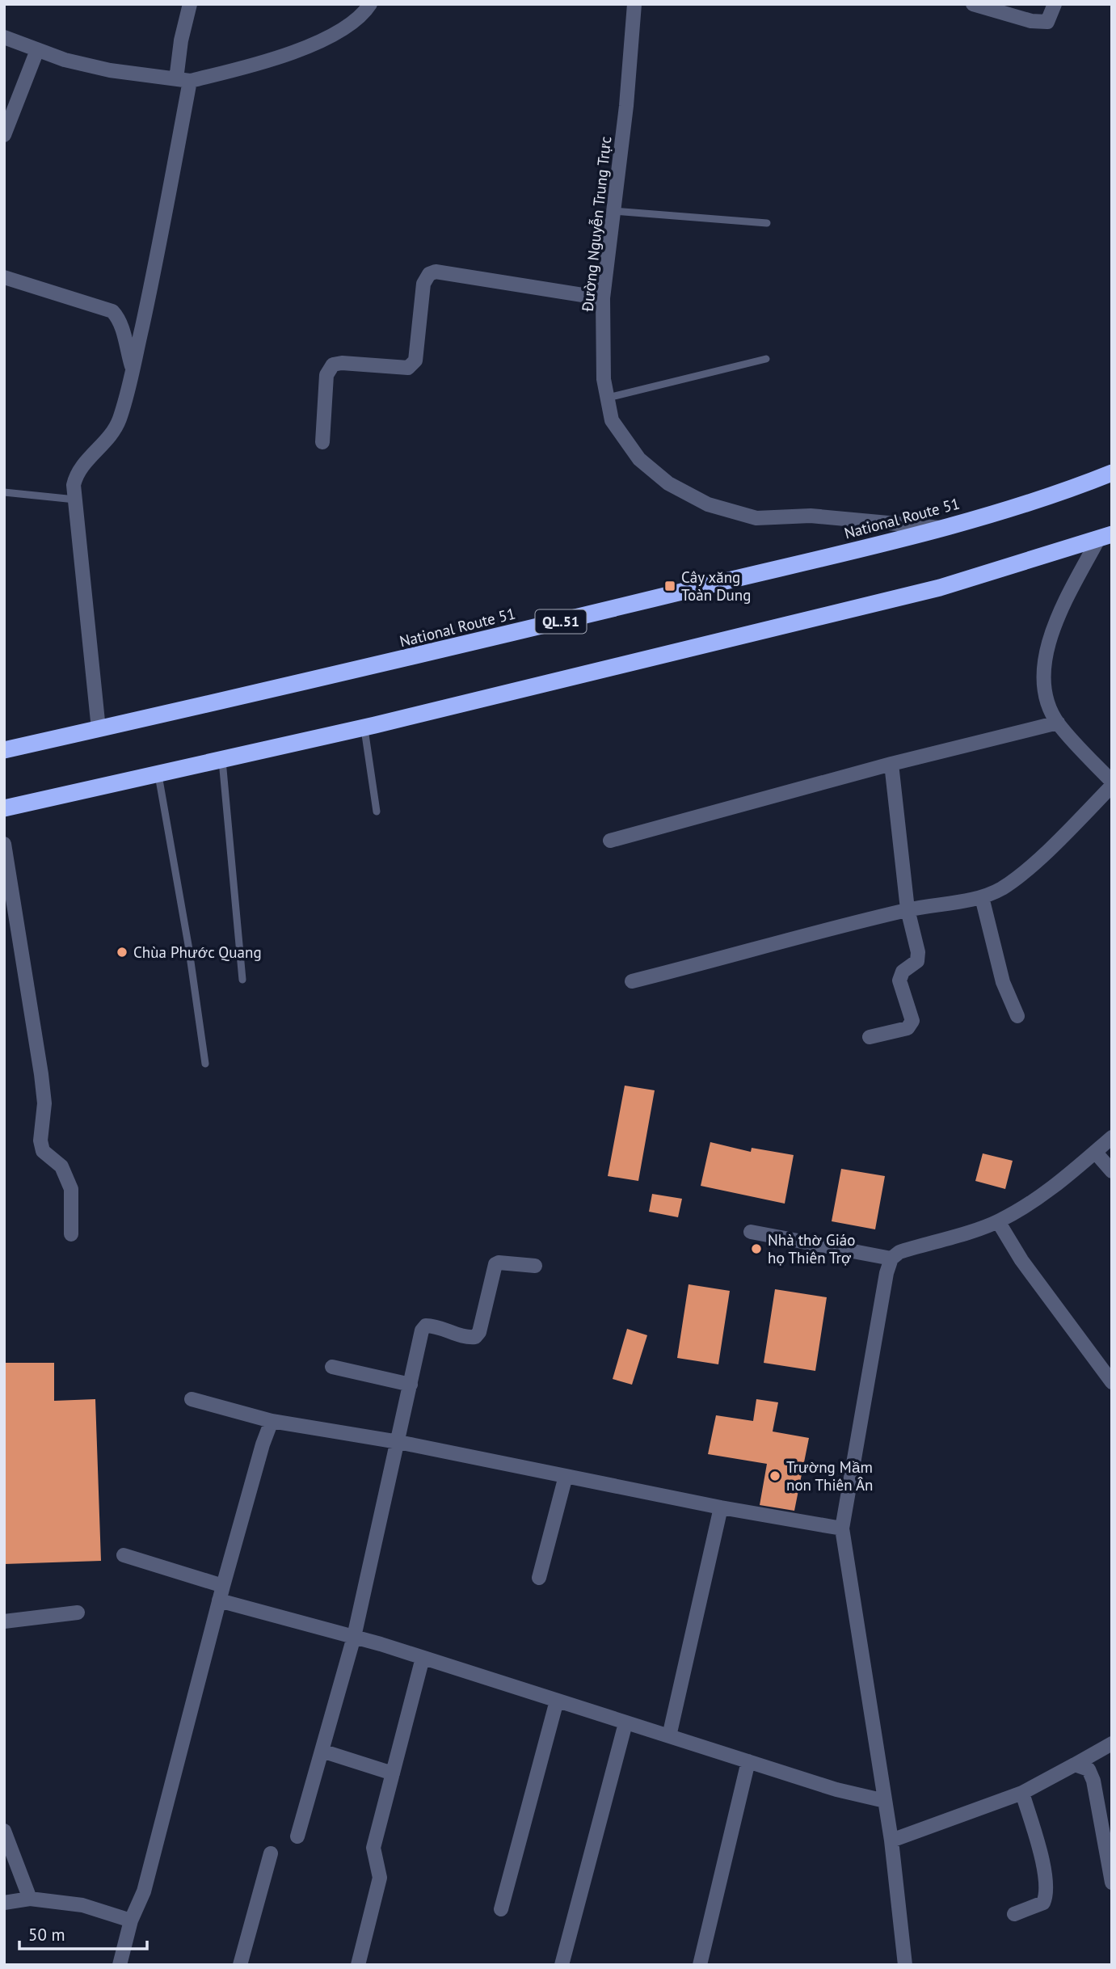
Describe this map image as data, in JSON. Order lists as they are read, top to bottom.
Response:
{
  "streets": {
    "highway": ["National Route 51", "QL.51"],
    "street": ["Đường Nguyễn Trung Trực"]
  },
  "crossings": [
    ["Đường Nguyễn Trung Trực", "National Route 51"]
  ],
  "places": {
    "transit": ["Cây xăng Toàn Dung"],
    "other": ["Chùa Phước Quang", "Nhà thờ Giáo họ Thiên Trợ", "Trường Mầm non Thiên Ân"]
  },
  "scale_bar": "50 m"
}
